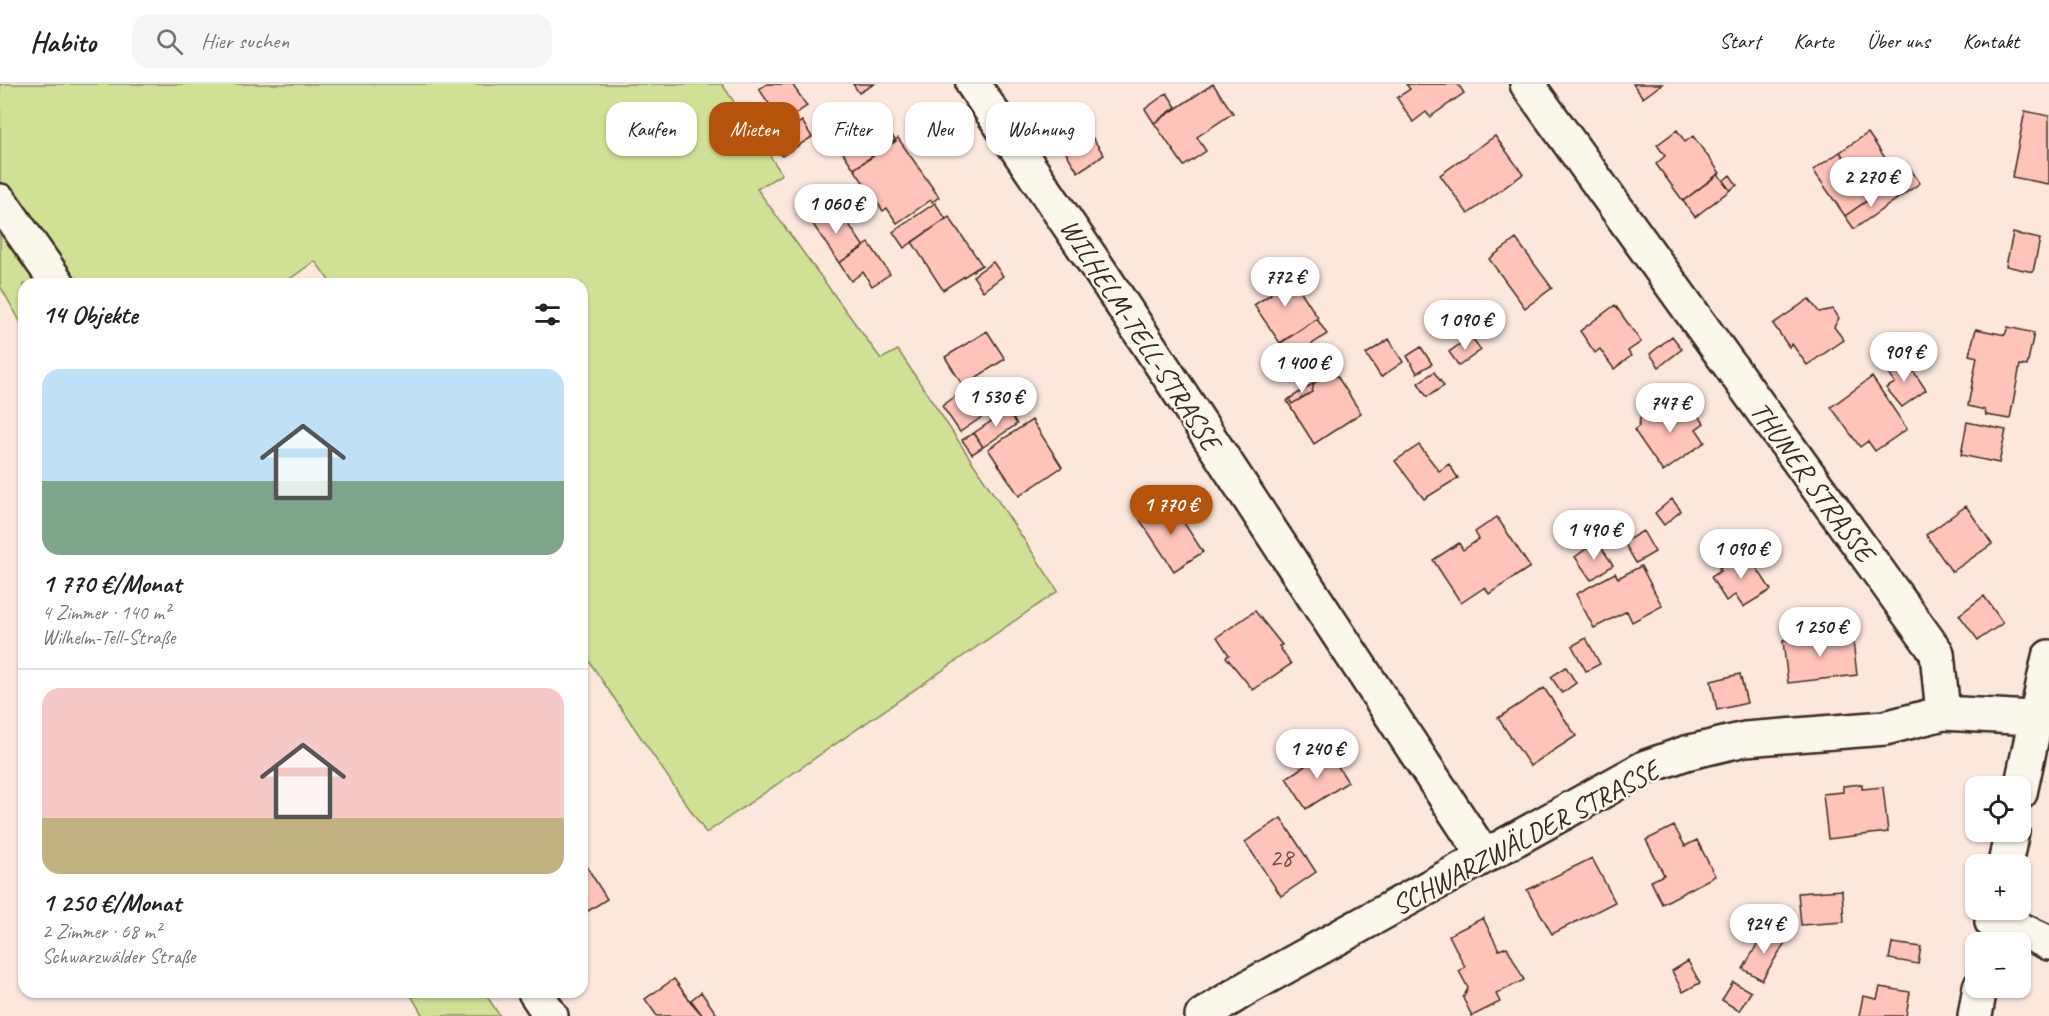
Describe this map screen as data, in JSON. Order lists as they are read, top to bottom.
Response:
{
  "streets": {
    "street": ["WILHELM-TELL-STRASSE", "THUNER STRASSE", "SCHWARZWÄLDER STRASSE"]
  },
  "crossings": [
    ["WILHELM-TELL-STRASSE", "SCHWARZWÄLDER STRASSE"],
    ["THUNER STRASSE", "SCHWARZWÄLDER STRASSE"]
  ],
  "house_numbers": ["28"],
  "page": {
    "header": "Habito",
    "search": "Hier suchen",
    "nav": [
      "Start",
      "Karte",
      "Über uns",
      "Kontakt"
    ],
    "chip": [
      "Kaufen",
      "Mieten",
      "Filter",
      "Neu",
      "Wohnung"
    ],
    "price": [
      "2 270 €",
      "1 060 €",
      "772 €",
      "1 090 €",
      "909 €",
      "1 400 €",
      "1 530 €",
      "747 €",
      "1 770 €",
      "1 490 €",
      "1 090 €",
      "1 250 €",
      "1 240 €",
      "924 €"
    ],
    "heading": "14 Objekte",
    "list": [
      {
        "name": "1 770 €/Monat",
        "note": "4 Zimmer · 140 m² · Wilhelm-Tell-Straße"
      },
      {
        "name": "1 250 €/Monat",
        "note": "2 Zimmer · 68 m² · Schwarzwälder Straße"
      }
    ],
    "map_buttons": ["+", "−"]
  }
}
